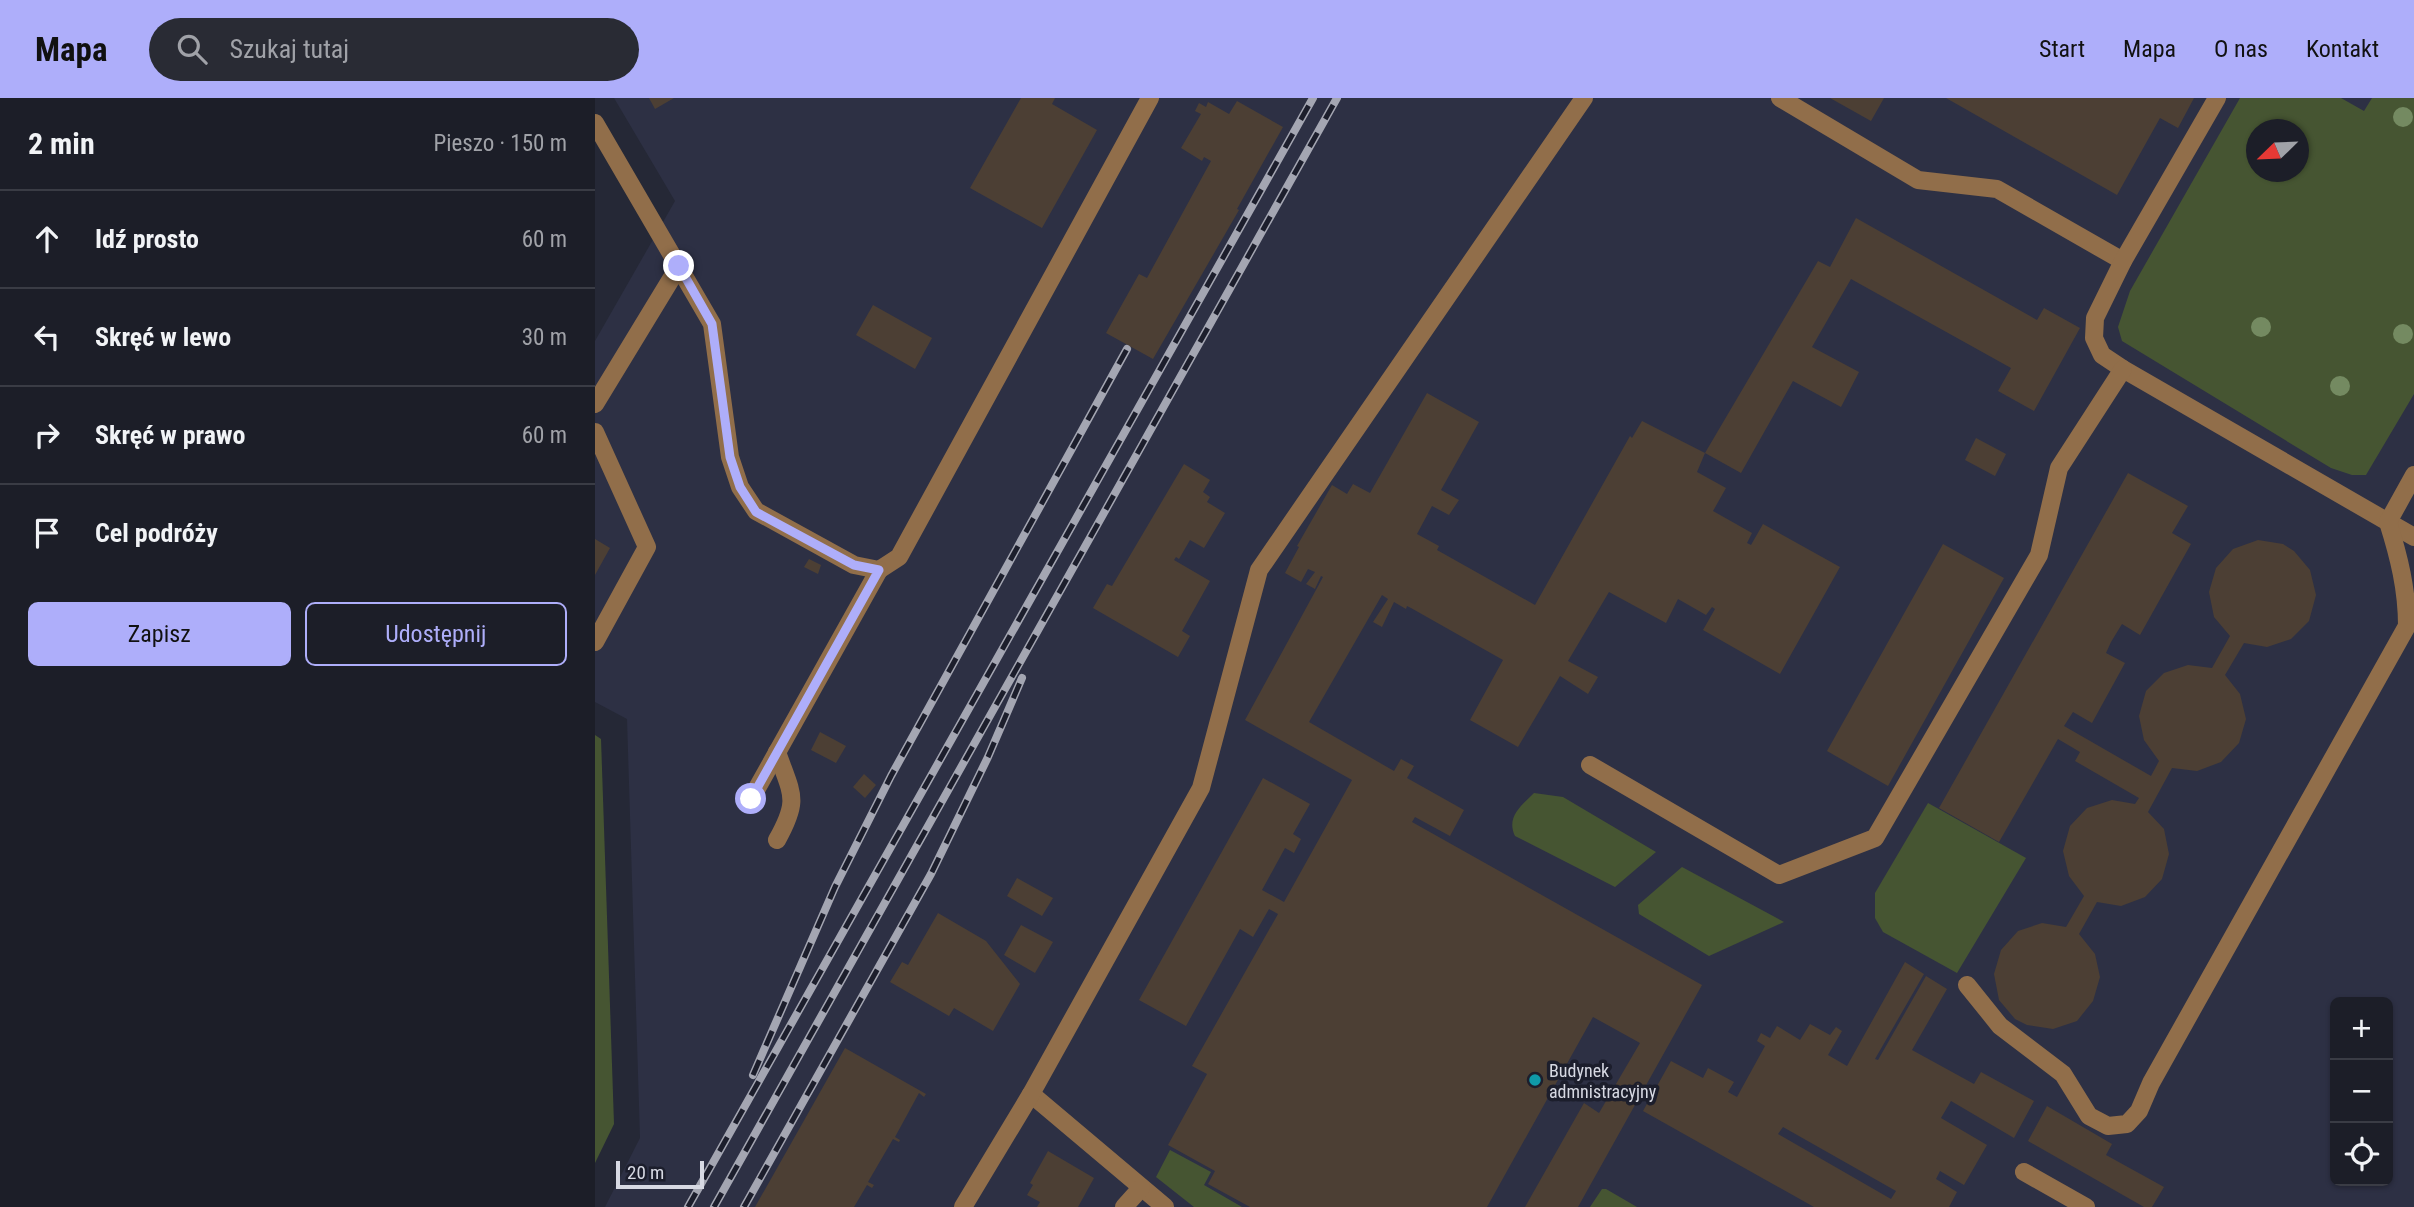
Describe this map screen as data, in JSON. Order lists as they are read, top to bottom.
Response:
{
  "places": ["Budynek admnistracyjny"],
  "scale_bar": "20 m",
  "north": "bottom left",
  "page": {
    "header": "Mapa",
    "search": "Szukaj tutaj",
    "nav": [
      "Start",
      "Mapa",
      "O nas",
      "Kontakt"
    ],
    "heading": ["2 min", "Pieszo · 150 m"],
    "list": [
      ["Idź prosto", "60 m"],
      ["Skręć w lewo", "30 m"],
      ["Skręć w prawo", "60 m"],
      "Cel podróży"
    ],
    "buttons": ["Zapisz", "Udostępnij"],
    "map_buttons": ["+", "−"],
    "scale": "20 m"
  }
}
